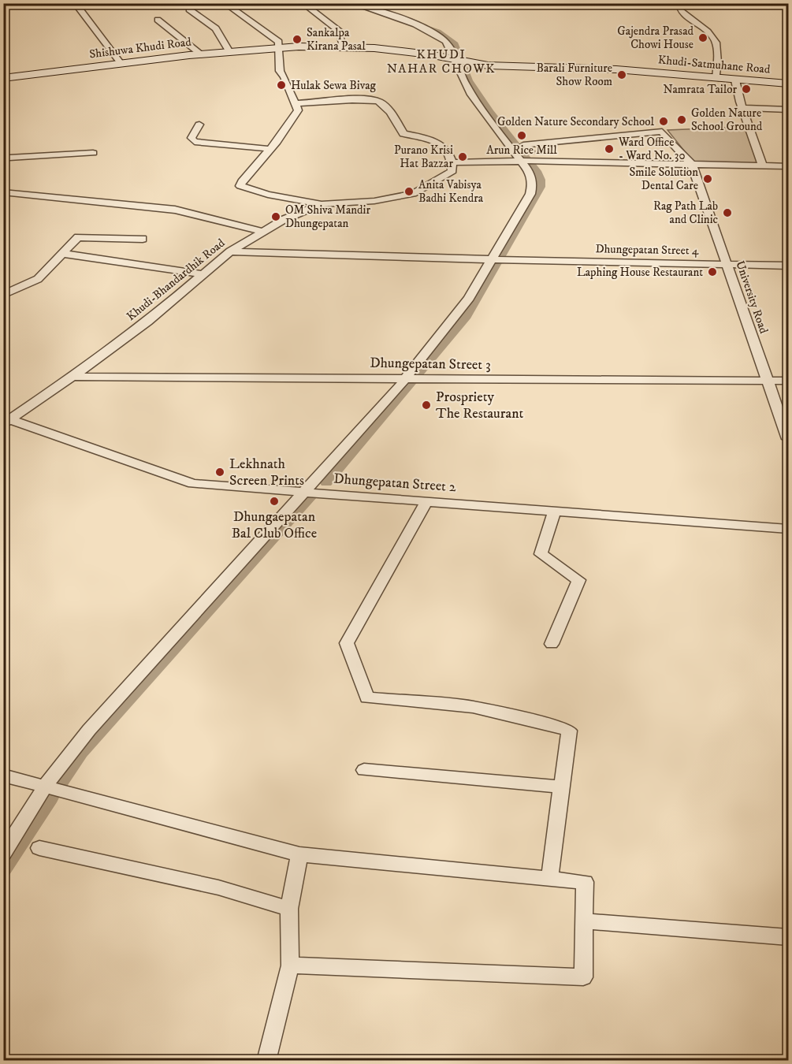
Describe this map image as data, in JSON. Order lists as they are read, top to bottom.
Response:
{
  "streets": {
    "main road": ["Shishuwa Khudi Road", "Khudi-Satmuhane Road"],
    "street": [
      "Dhungepatan Street 4",
      "Khudi-Bhandardhik Road",
      "University Road",
      "Dhungepatan Street 3",
      "Dhungepatan Street 2"
    ]
  },
  "crossings": [
    ["Shishuwa Khudi Road", "Khudi-Satmuhane Road"],
    ["Dhungepatan Street 4", "Khudi-Bhandardhik Road"],
    ["Dhungepatan Street 4", "University Road"],
    ["Khudi-Bhandardhik Road", "Dhungepatan Street 3"],
    ["Khudi-Bhandardhik Road", "Dhungepatan Street 2"],
    ["University Road", "Dhungepatan Street 3"]
  ],
  "districts": ["KHUDI NAHAR CHOWK"],
  "places": [
    "Gajendra Prasad Chowi House",
    "Sankalpa Kirana Pasal",
    "Barali Furniture Show Room",
    "Hulak Sewa Bivag",
    "Namrata Tailor",
    "Golden Nature School Ground",
    "Golden Nature Secondary School",
    "Arun Rice Mill",
    "Ward Office - Ward No. 30",
    "Purano Krisi Hat Bazzar",
    "Smile Solution Dental Care",
    "Anita Vabisya Badhi Kendra",
    "Rag Path Lab and Clinic",
    "OM Shiva Mandir Dhungepatan",
    "Laphing House Restaurant",
    "Prospriety The Restaurant",
    "Lekhnath Screen Prints",
    "Dhungaepatan Bal Club Office"
  ]
}
